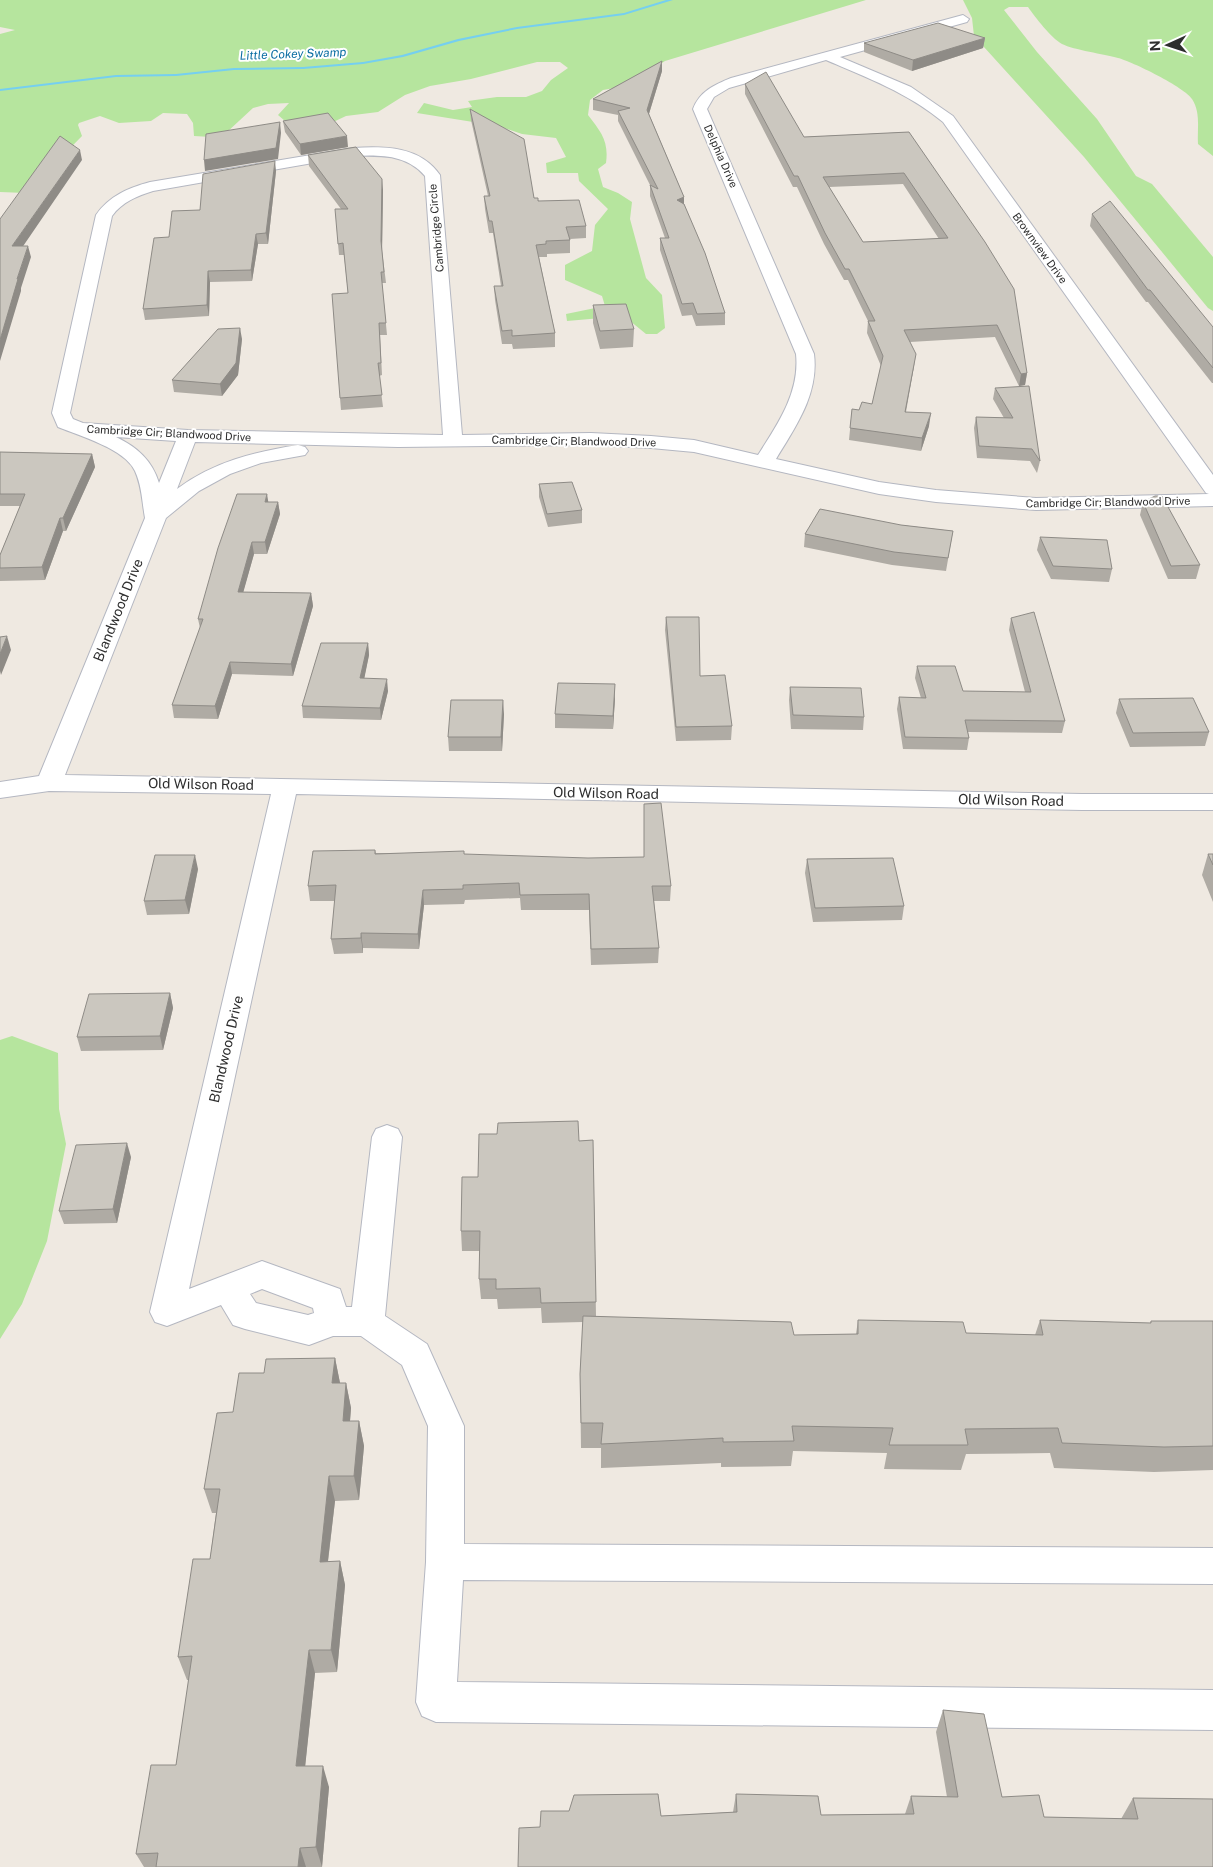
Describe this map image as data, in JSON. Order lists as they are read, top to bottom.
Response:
{
  "streets": {
    "street": [
      "Delphia Drive",
      "Cambridge Circle",
      "Brownview Drive",
      "Cambridge Cir; Blandwood Drive",
      "Blandwood Drive",
      "Old Wilson Road"
    ]
  },
  "crossings": [
    ["Delphia Drive", "Brownview Drive"],
    ["Delphia Drive", "Cambridge Cir; Blandwood Drive"],
    ["Cambridge Circle", "Cambridge Cir; Blandwood Drive"],
    ["Cambridge Circle", "Blandwood Drive"],
    ["Cambridge Cir; Blandwood Drive", "Blandwood Drive"],
    ["Blandwood Drive", "Old Wilson Road"]
  ],
  "water": ["Little Cokey Swamp"],
  "north": "left"
}
